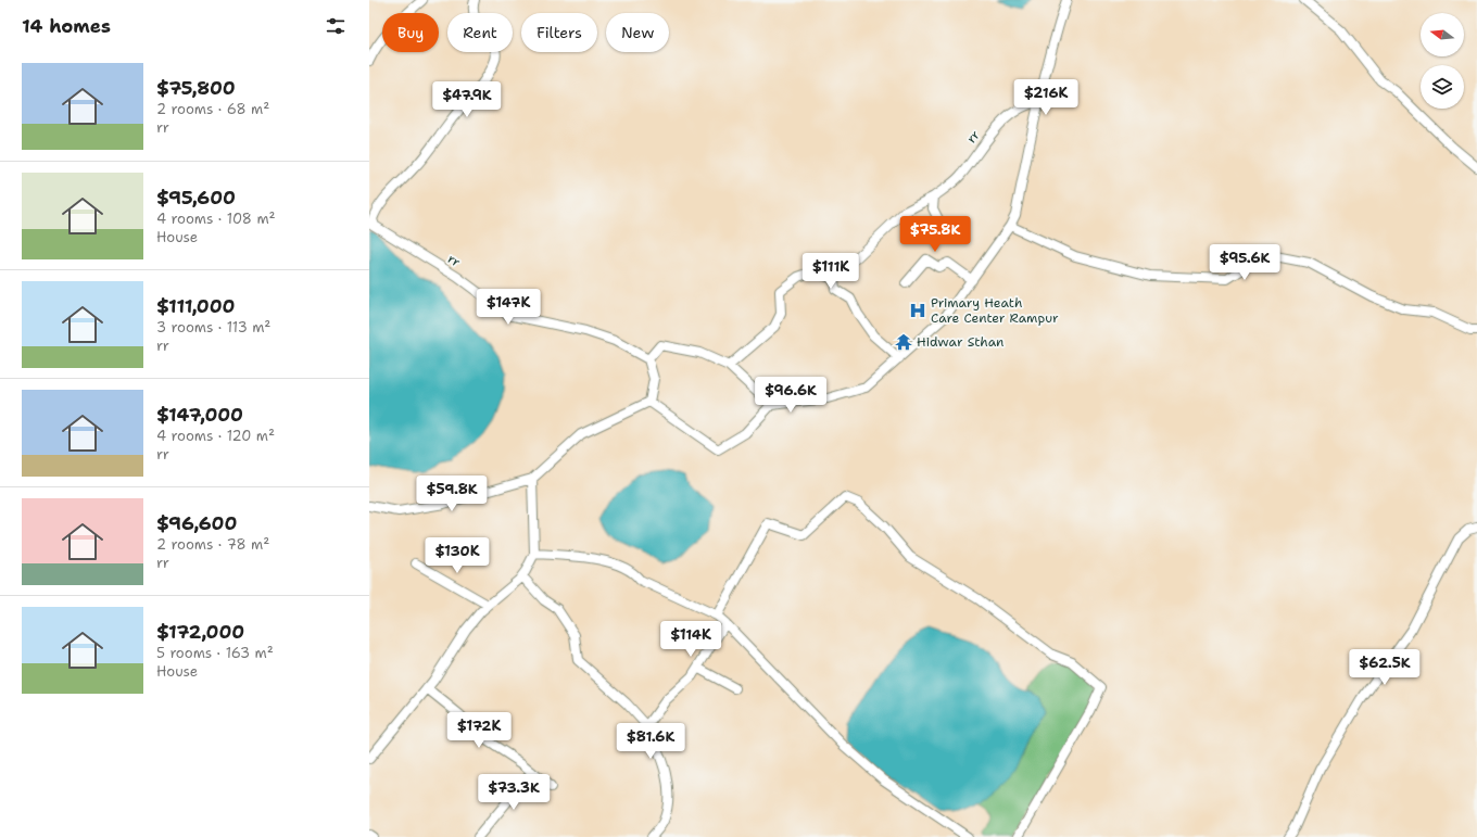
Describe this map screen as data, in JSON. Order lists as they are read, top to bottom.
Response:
{
  "streets": {
    "street": ["rr"]
  },
  "places": {
    "hospital": ["Primary Heath Care Center Rampur"],
    "temple": ["Hidwar Sthan"]
  },
  "north": "left",
  "page": {
    "heading": "14 homes",
    "chip": [
      "Buy",
      "Rent",
      "Filters",
      "New"
    ],
    "list": [
      {
        "name": "$75,800",
        "note": "2 rooms · 68 m² · rr"
      },
      {
        "name": "$95,600",
        "note": "4 rooms · 108 m² · House"
      },
      {
        "name": "$111,000",
        "note": "3 rooms · 113 m² · rr"
      },
      {
        "name": "$147,000",
        "note": "4 rooms · 120 m² · rr"
      },
      {
        "name": "$96,600",
        "note": "2 rooms · 78 m² · rr"
      },
      {
        "name": "$172,000",
        "note": "5 rooms · 163 m² · House"
      }
    ],
    "price": [
      "$216K",
      "$47.9K",
      "$75.8K",
      "$95.6K",
      "$111K",
      "$147K",
      "$96.6K",
      "$59.8K",
      "$130K",
      "$114K",
      "$62.5K",
      "$172K",
      "$81.6K",
      "$73.3K"
    ]
  }
}
